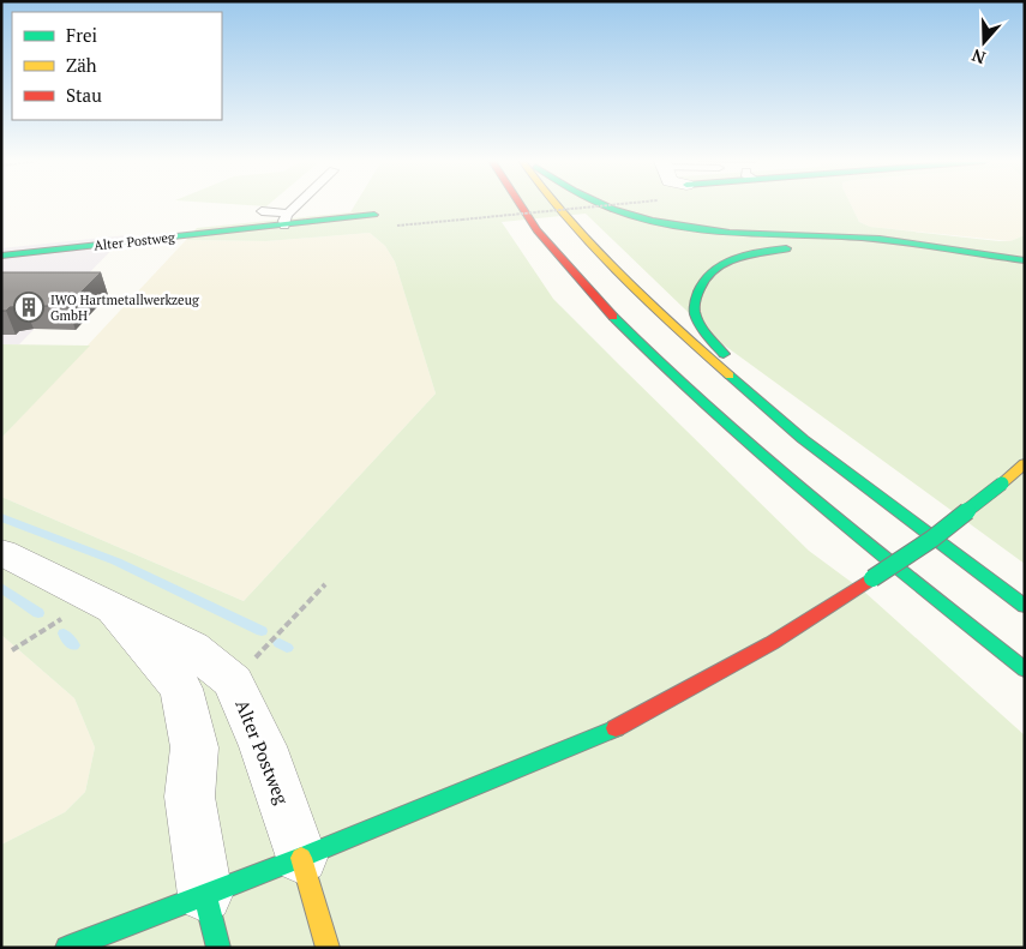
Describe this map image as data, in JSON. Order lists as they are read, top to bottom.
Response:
{
  "streets": {
    "main road": ["Alter Postweg"]
  },
  "places": {
    "building": ["IWO Hartmetallwerkzeug GmbH"]
  },
  "legend": ["Frei", "Zäh", "Stau"],
  "north": "bottom"
}
